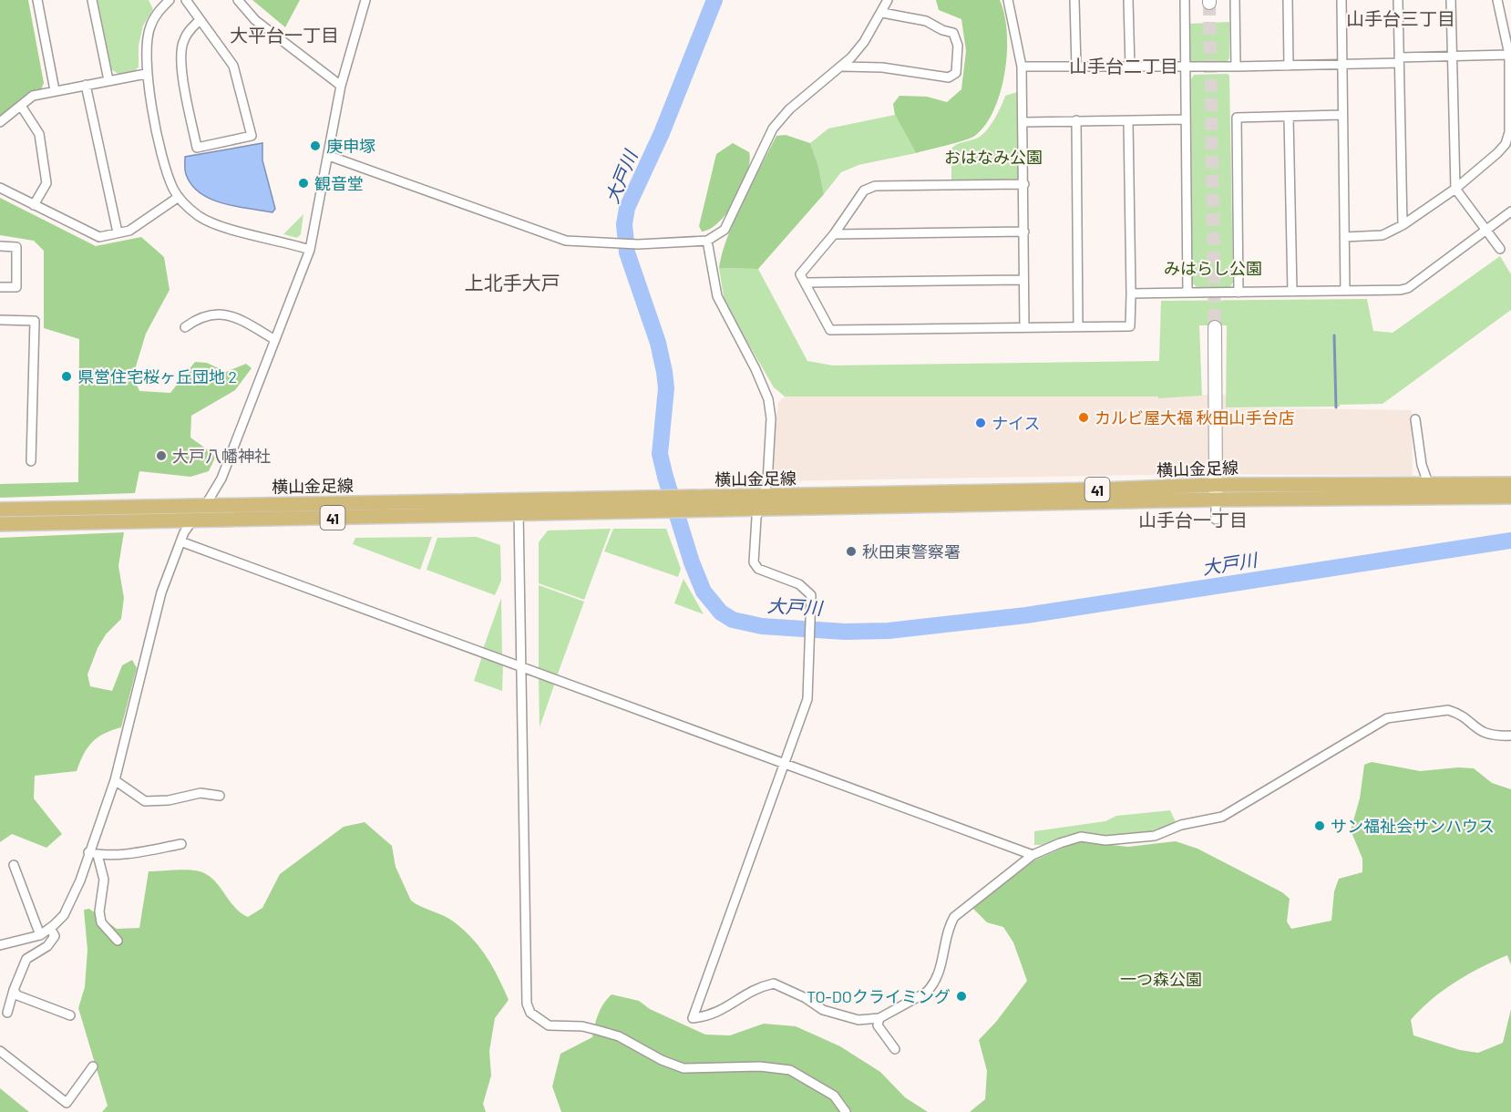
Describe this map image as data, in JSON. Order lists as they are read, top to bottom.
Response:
{
  "streets": {
    "main road": ["横山金足線", "41"]
  },
  "districts": [
    "山手台三丁目",
    "大平台一丁目",
    "山手台二丁目",
    "上北手大戸",
    "山手台一丁目"
  ],
  "water": ["大戸川"],
  "parks": ["おはなみ公園", "みはらし公園", "一つ森公園"],
  "places": [
    "庚申塚",
    "観音堂",
    "県営住宅桜ヶ丘団地 2",
    "カルビ屋大福 秋田山手台店",
    "ナイス",
    "大戸八幡神社",
    "秋田東警察署",
    "サン福祉会サンハウス",
    "TO-DOクライミング"
  ]
}
